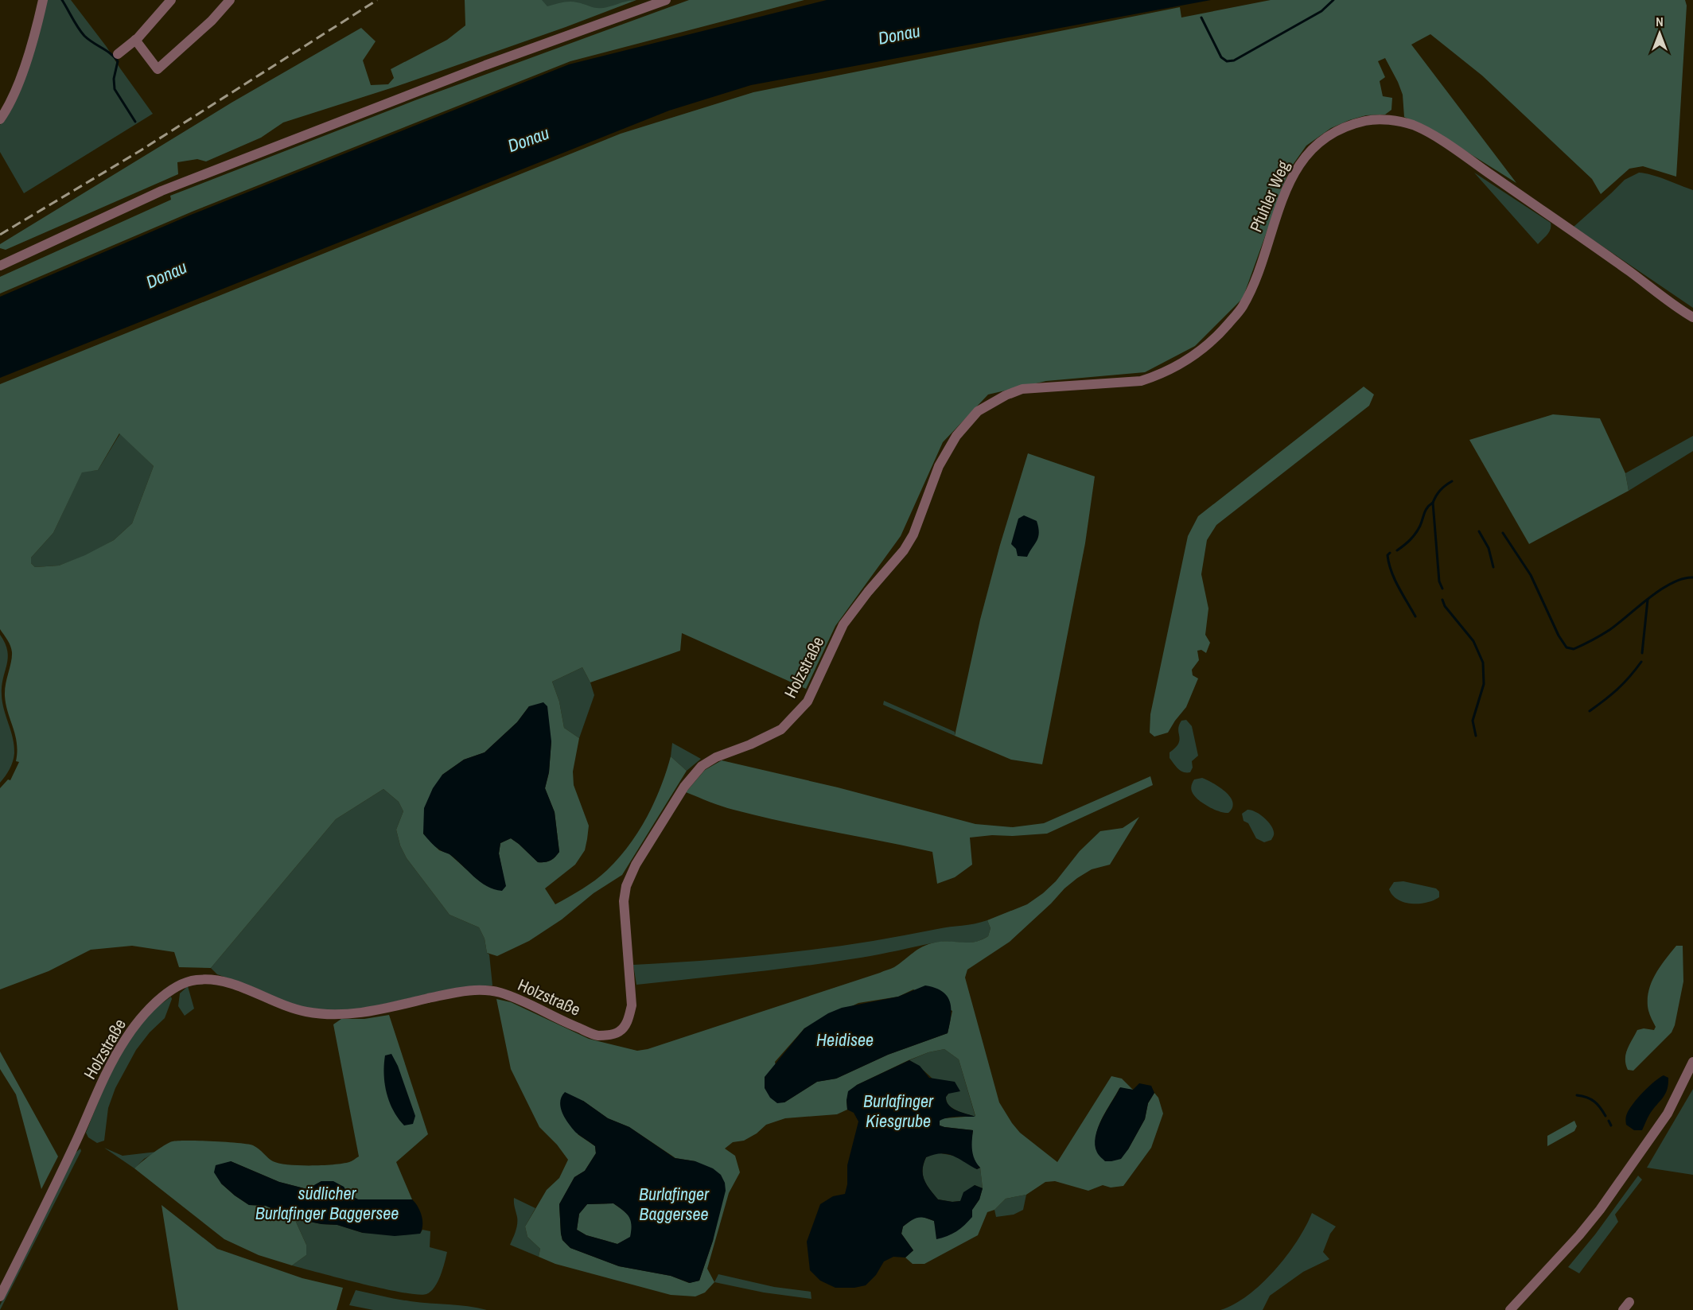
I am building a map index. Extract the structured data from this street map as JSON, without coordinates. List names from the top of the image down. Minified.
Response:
{"streets":{"street":["Pfuhler Weg","Holzstraße"]},"crossings":[["Pfuhler Weg","Holzstraße"]],"water":["Donau","Heidisee","Burlafinger Kiesgrube","südlicher Burlafinger Baggersee","Burlafinger Baggersee"],"north":"top"}
